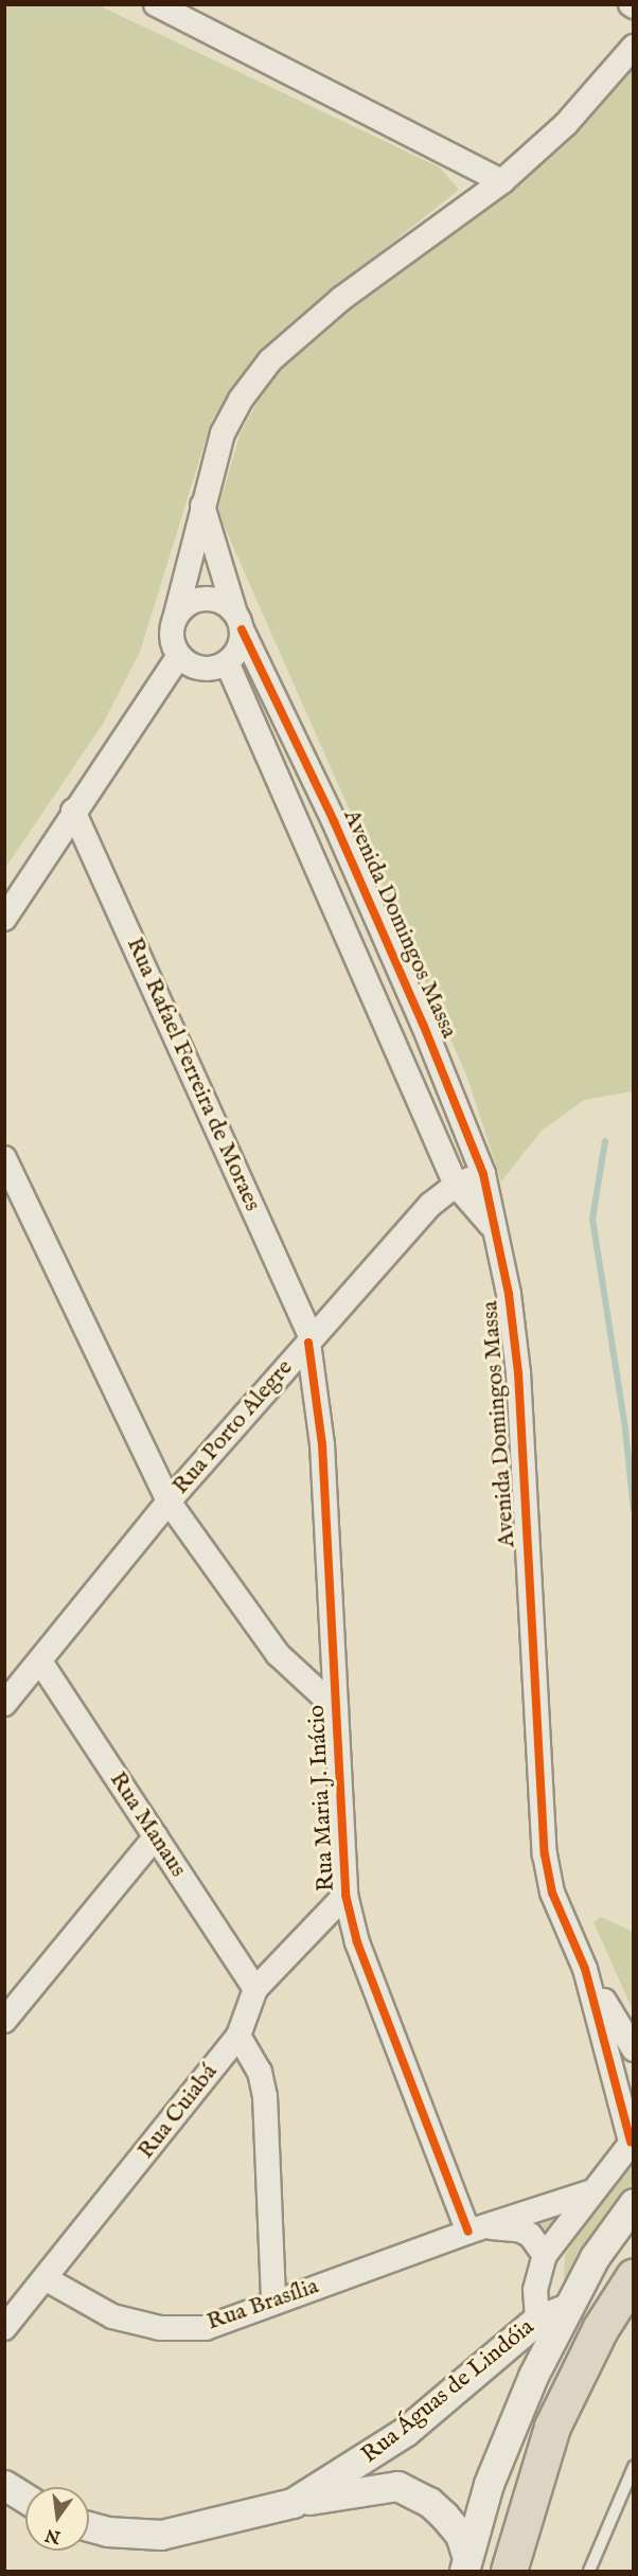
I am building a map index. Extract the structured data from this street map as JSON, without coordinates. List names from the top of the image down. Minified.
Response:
{"streets":{"street":["Avenida Domingos Massa","Rua Rafael Ferreira de Moraes","Rua Porto Alegre","Rua Maria J. Inácio","Rua Manaus","Rua Cuiabá","Rua Brasília","Rua Águas de Lindóia"]},"crossings":[["Avenida Domingos Massa","Rua Porto Alegre"],["Rua Rafael Ferreira de Moraes","Rua Porto Alegre"],["Rua Rafael Ferreira de Moraes","Rua Maria J. Inácio"],["Rua Porto Alegre","Rua Maria J. Inácio"],["Rua Porto Alegre","Rua Manaus"],["Rua Maria J. Inácio","Rua Cuiabá"],["Rua Maria J. Inácio","Rua Brasília"],["Rua Manaus","Rua Cuiabá"],["Rua Cuiabá","Rua Brasília"]],"north":"bottom"}
